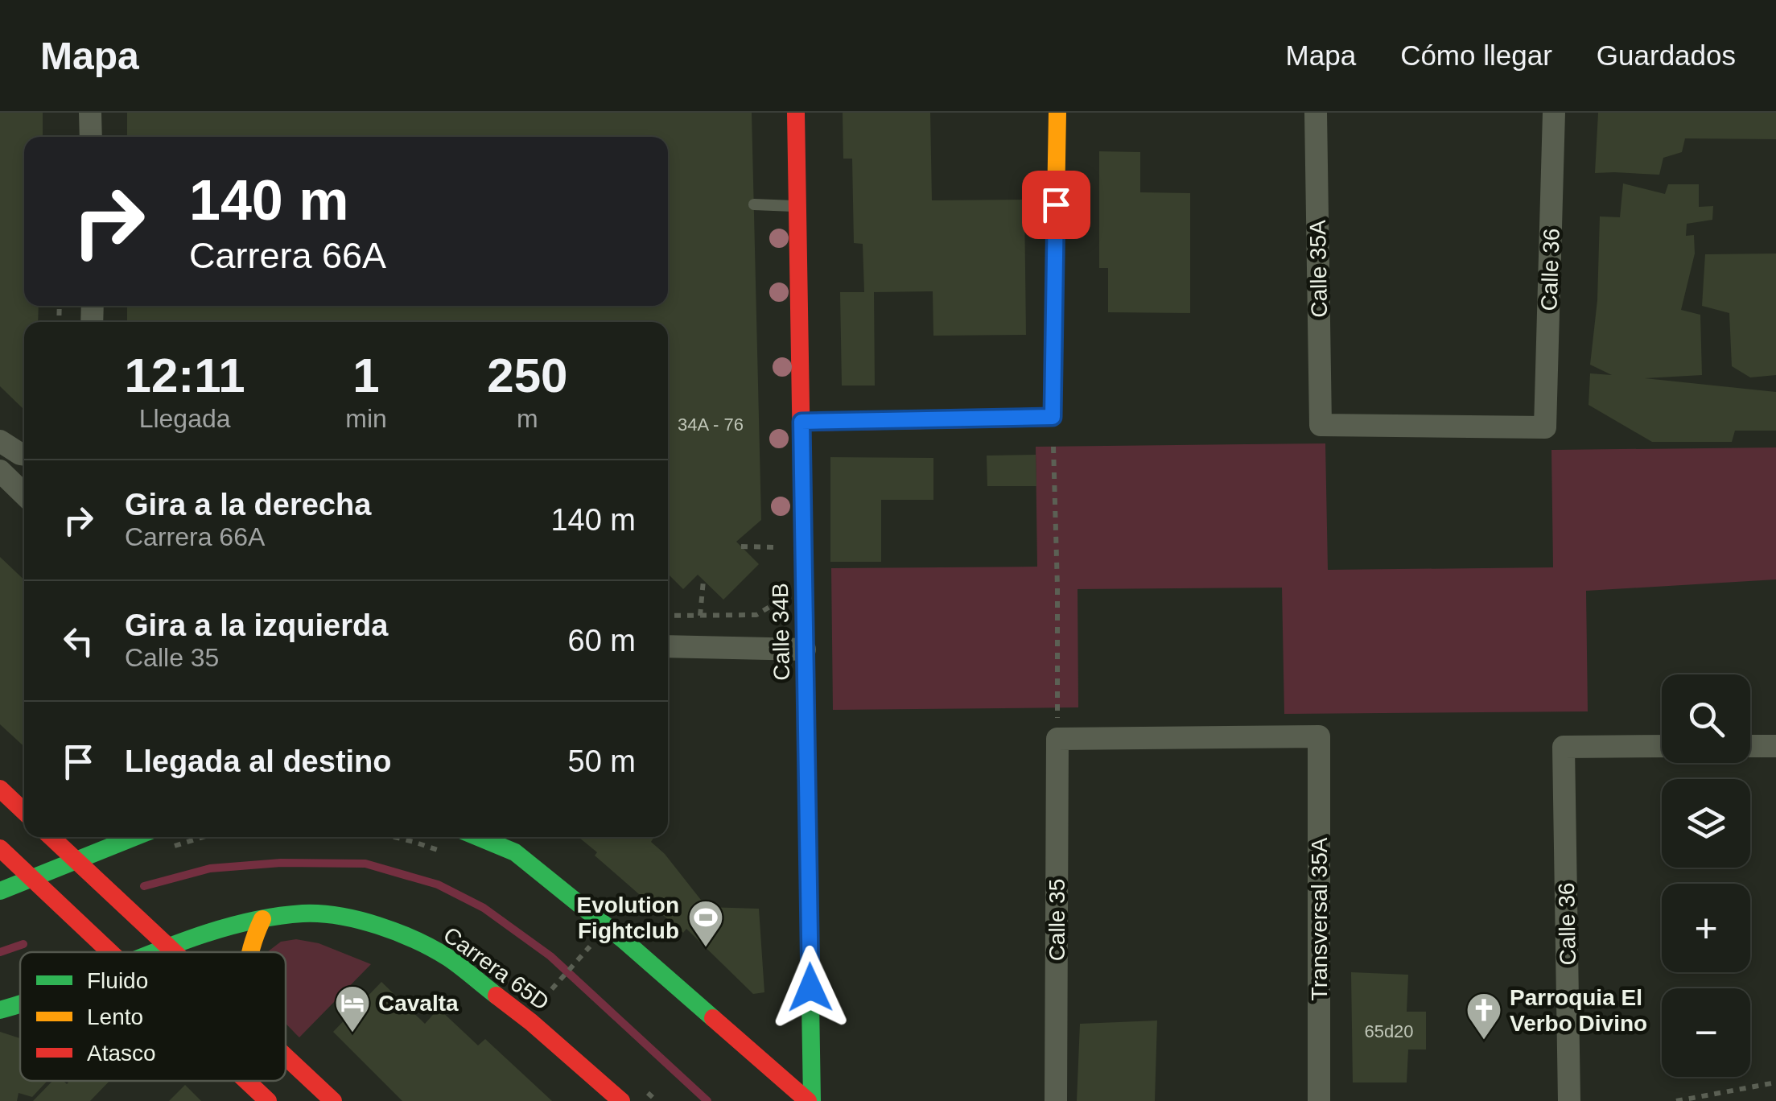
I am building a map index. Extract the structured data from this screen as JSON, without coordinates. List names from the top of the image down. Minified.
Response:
{"streets":{"street":["Calle 35A","Calle 36","Calle 34B","Transversal 35A","Calle 35","Carrera 65D"]},"crossings":[["Calle 35A","Calle 36"],["Transversal 35A","Calle 35"]],"places":{"sports":["Evolution Fightclub"],"hotel":["Cavalta"],"church":["Parroquia El Verbo Divino"]},"house_numbers":["34A - 76","65d20"],"legend":["Fluido","Lento","Atasco"],"page":{"header":"Mapa","nav":["Mapa","Cómo llegar","Guardados"],"turn":["140 m","Carrera 66A"],"eta":["12:11","Llegada","1","min","250","m"],"list":[{"name":"Gira a la derecha","note":"Carrera 66A","value":"140 m"},{"name":"Gira a la izquierda","note":"Calle 35","value":"60 m"},{"name":"Llegada al destino","value":"50 m"}],"map_buttons":["+","−"]}}
